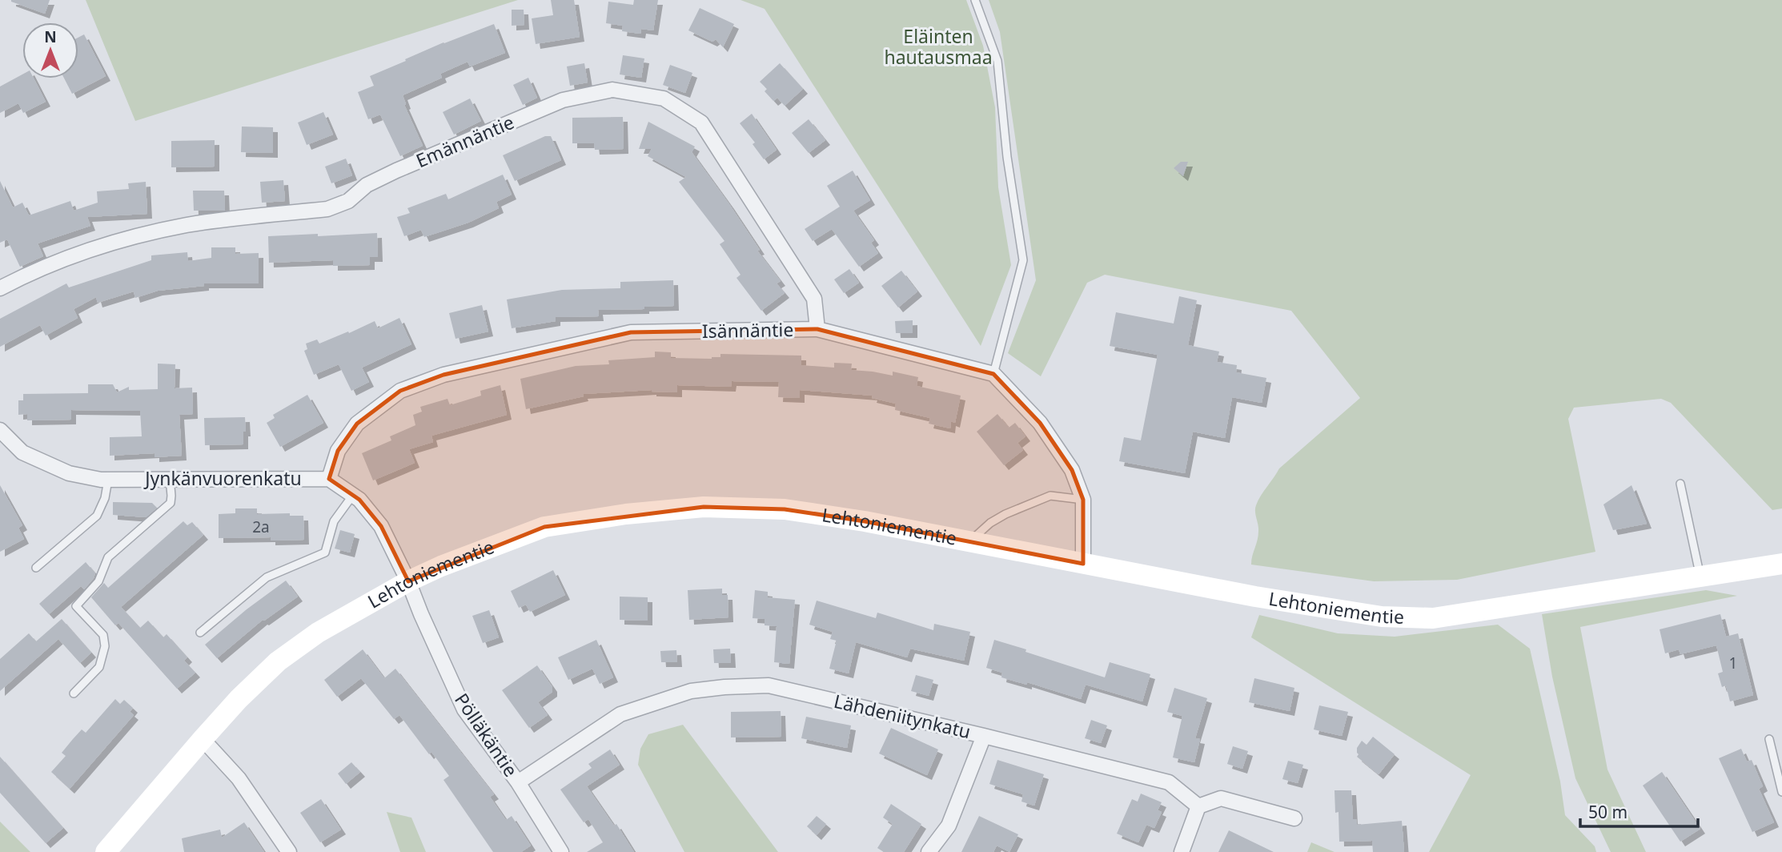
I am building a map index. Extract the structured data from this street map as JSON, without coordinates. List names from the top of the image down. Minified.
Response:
{"streets":{"main road":["Lehtoniementie"],"street":["Emännäntie","Isännäntie","Jynkänvuorenkatu","Lähdeniitynkatu","Pölläkäntie"]},"crossings":[["Emännäntie","Isännäntie"],["Isännäntie","Jynkänvuorenkatu"],["Lehtoniementie","Pölläkäntie"],["Lähdeniitynkatu","Pölläkäntie"]],"parks":["Eläinten hautausmaa"],"house_numbers":["2a","1"],"scale_bar":"50 m","north":"top"}
